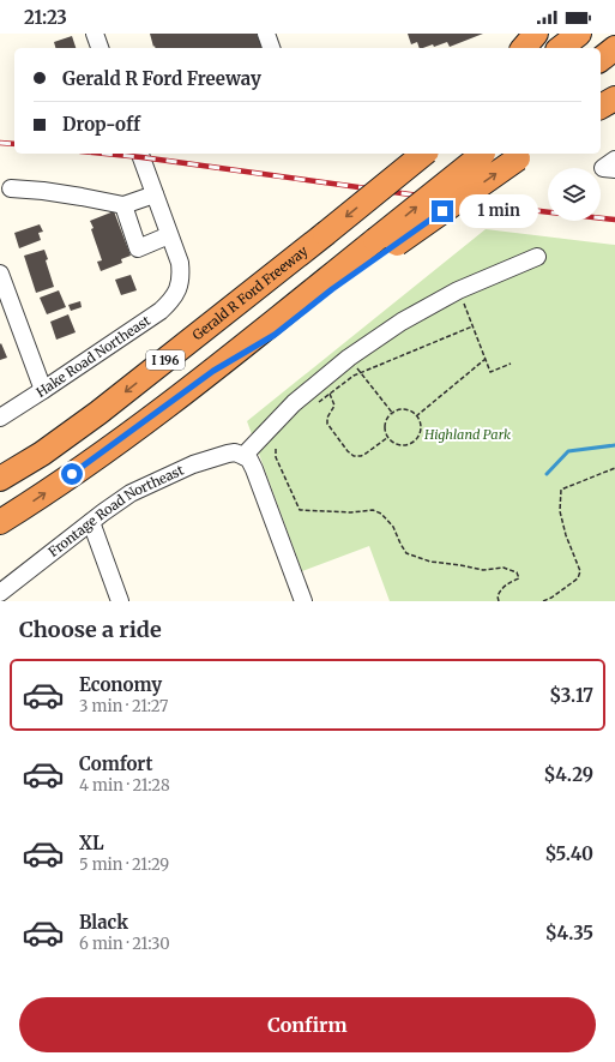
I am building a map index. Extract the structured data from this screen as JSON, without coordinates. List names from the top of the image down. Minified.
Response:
{"streets":{"highway":["Gerald R Ford Freeway","I 196"],"street":["Hake Road Northeast","Frontage Road Northeast"]},"parks":["Highland Park"],"page":{"status":"21:23","banner":["Gerald R Ford Freeway","Drop-off"],"bubble":"1 min","heading":"Choose a ride","list":[{"name":"Economy","note":"3 min · 21:27","value":"$3.17"},{"name":"Comfort","note":"4 min · 21:28","value":"$4.29"},{"name":"XL","note":"5 min · 21:29","value":"$5.40"},{"name":"Black","note":"6 min · 21:30","value":"$4.35"}],"buttons":"Confirm"}}
